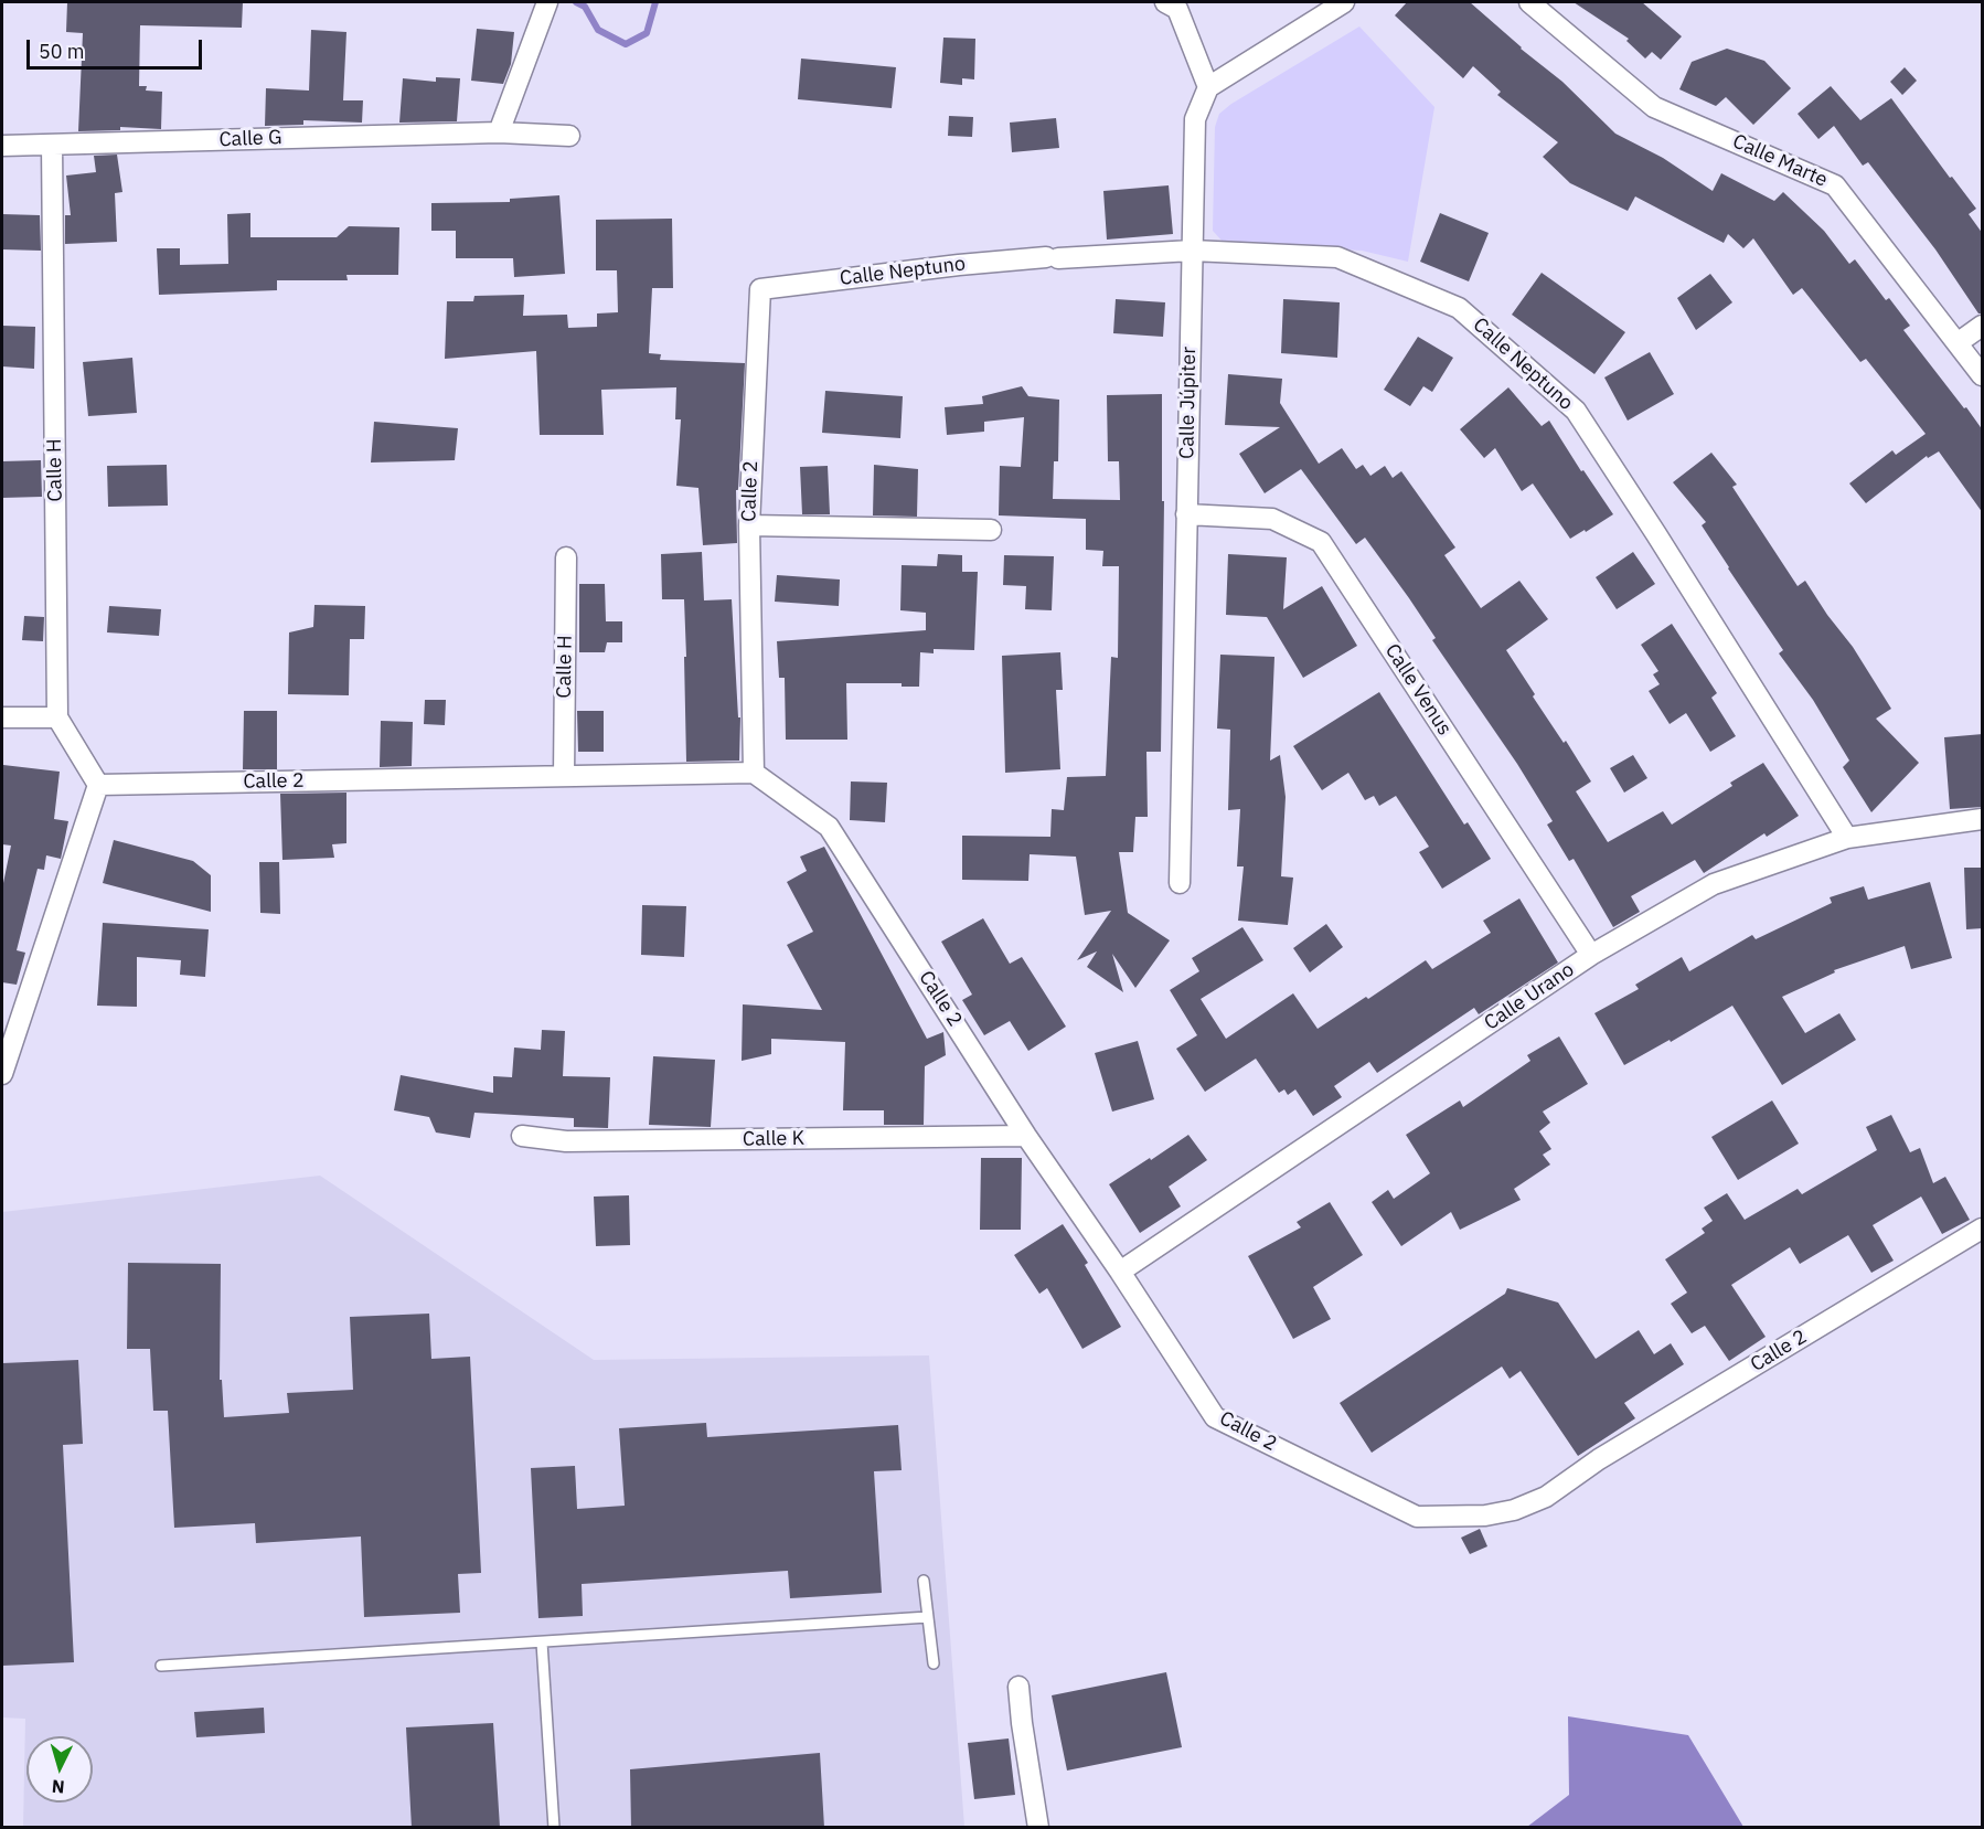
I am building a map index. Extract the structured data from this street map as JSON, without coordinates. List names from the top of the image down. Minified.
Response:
{"streets":{"street":["Calle G","Calle Marte","Calle Neptuno","Calle Júpiter","Calle H","Calle 2","Calle Venus","Calle Urano","Calle K"]},"crossings":[["Calle G","Calle H"],["Calle Neptuno","Calle Júpiter"],["Calle Neptuno","Calle 2"],["Calle Neptuno","Calle Urano"],["Calle Júpiter","Calle Venus"],["Calle H","Calle 2"],["Calle 2","Calle Urano"],["Calle 2","Calle K"],["Calle Venus","Calle Urano"]],"scale_bar":"50 m","north":"bottom"}
